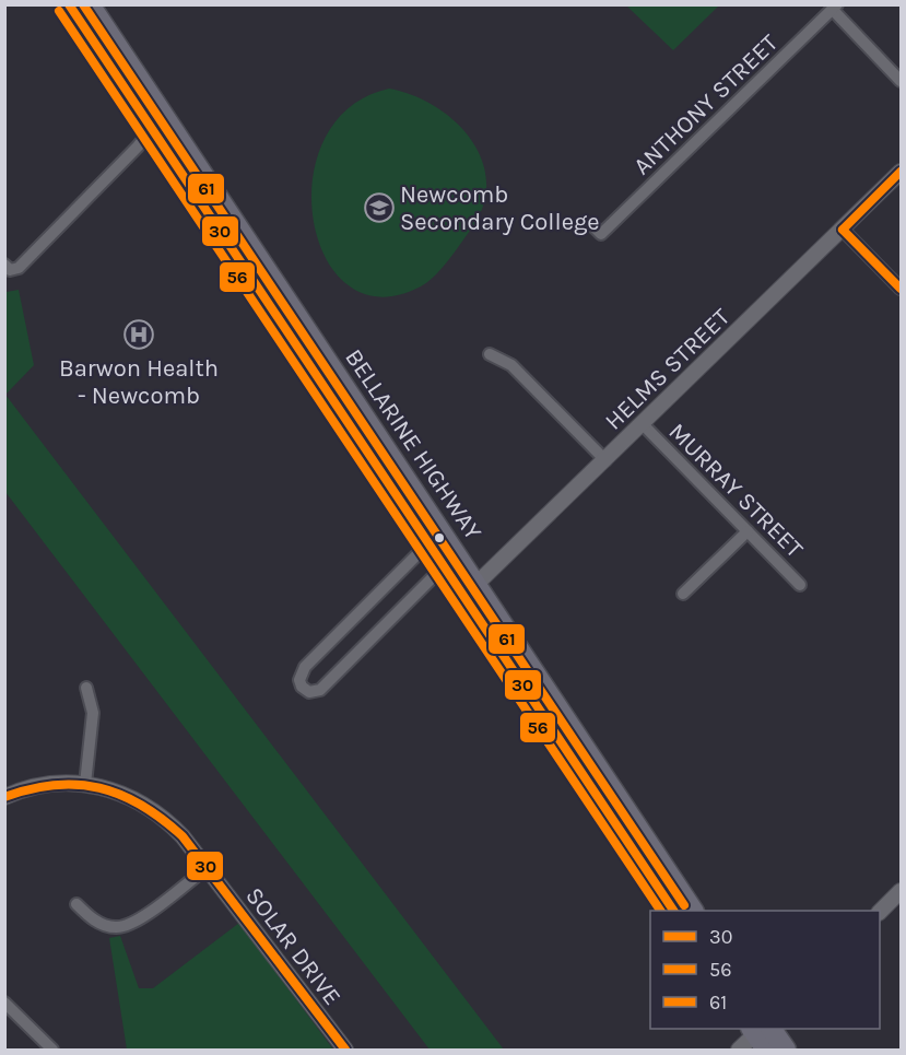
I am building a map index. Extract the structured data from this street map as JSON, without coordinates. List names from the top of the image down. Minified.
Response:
{"streets":{"highway":["BELLARINE HIGHWAY"],"street":["ANTHONY STREET","HELMS STREET","MURRAY STREET","SOLAR DRIVE"]},"crossings":[["HELMS STREET","BELLARINE HIGHWAY"],["HELMS STREET","MURRAY STREET"]],"places":{"school or university":["Newcomb Secondary College"],"hospital":["Barwon Health - Newcomb"]},"lines":["transit line 30","transit line 61","transit line 56"],"legend":["30","56","61"]}
